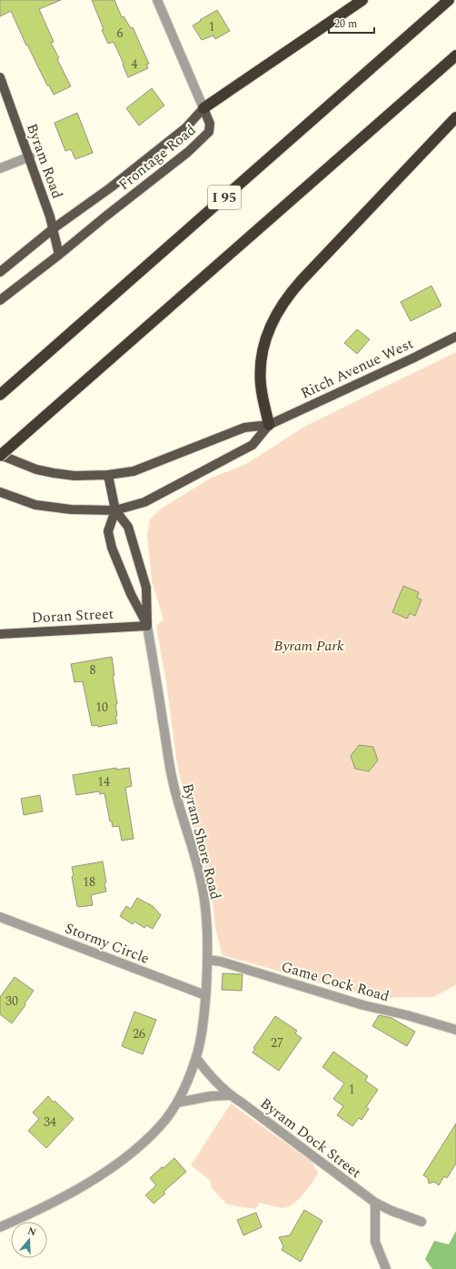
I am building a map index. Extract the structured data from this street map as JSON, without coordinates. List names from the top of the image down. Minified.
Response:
{"streets":{"highway":["I 95"],"main road":["Frontage Road","Byram Road","Ritch Avenue West","Doran Street","Byram Shore Road"],"street":["Stormy Circle","Game Cock Road","Byram Dock Street"]},"crossings":[["Frontage Road","Byram Road"],["Ritch Avenue West","Byram Shore Road"],["Doran Street","Byram Shore Road"],["Byram Shore Road","Stormy Circle"],["Byram Shore Road","Game Cock Road"],["Byram Shore Road","Byram Dock Street"]],"parks":["Byram Park"],"house_numbers":["1","6","4","8","10","14","18","30","26","27","1","34"],"scale_bar":"20 m","north":"top"}
